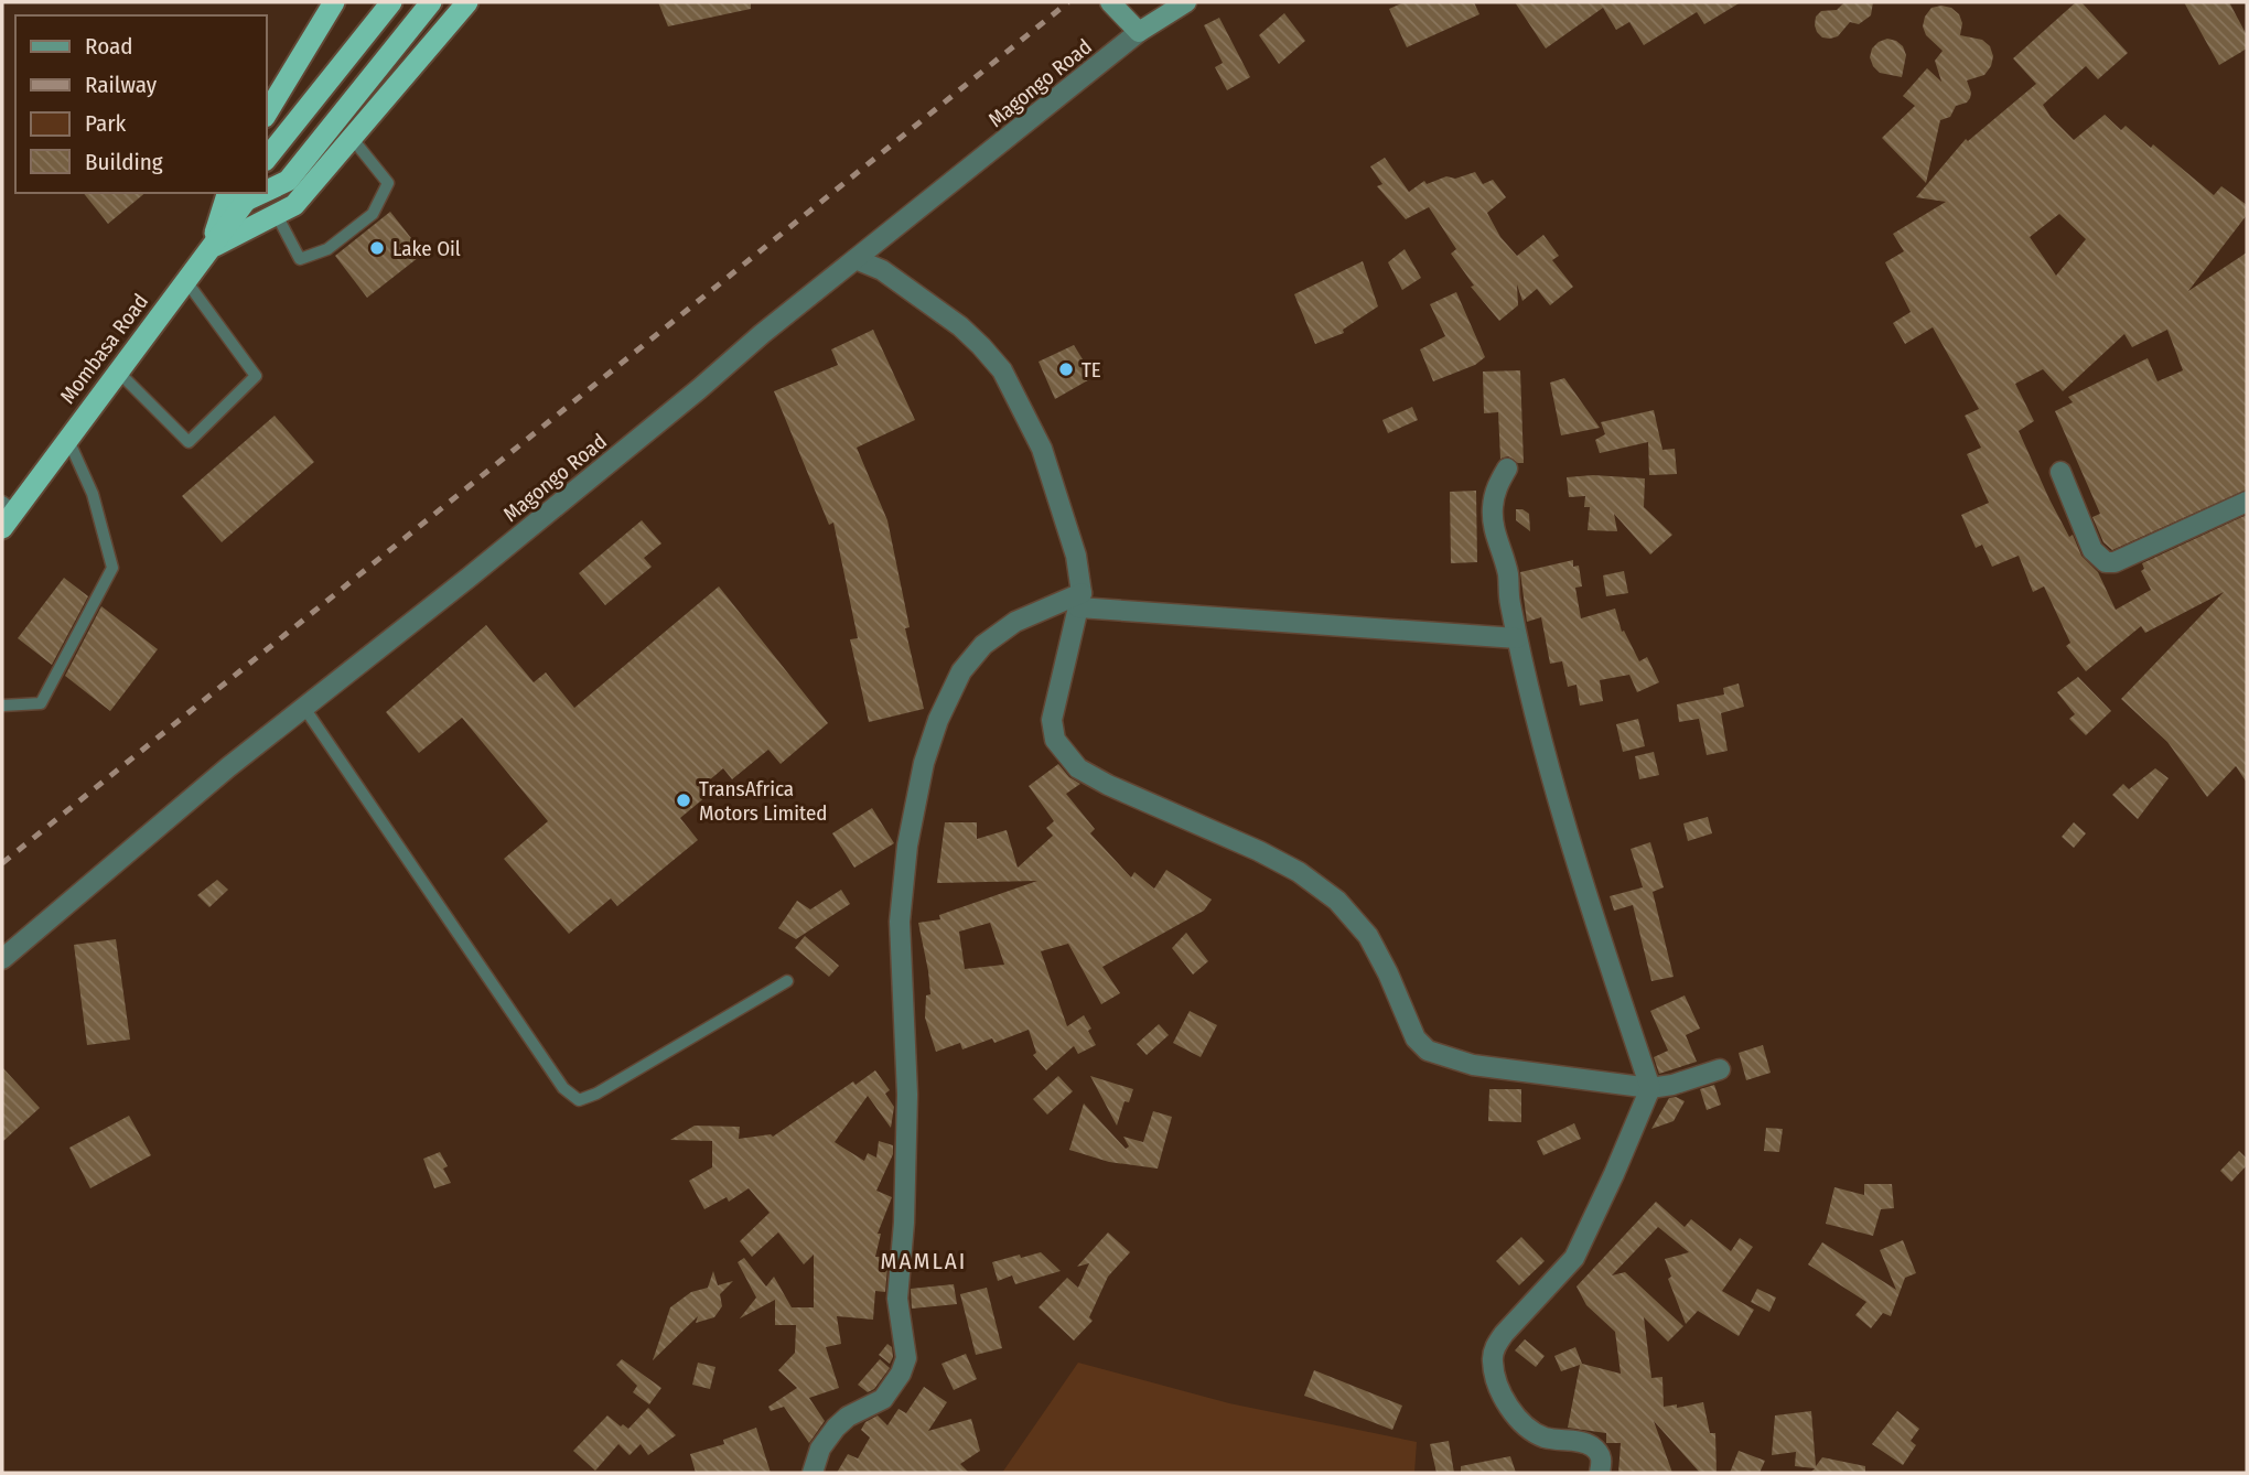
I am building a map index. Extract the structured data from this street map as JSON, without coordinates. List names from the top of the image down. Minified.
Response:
{"streets":{"highway":["Mombasa Road"],"main road":["Magongo Road"]},"districts":["MAMLAI"],"places":["Lake Oil","TE","TransAfrica Motors Limited"],"legend":["Road","Railway","Park","Building"]}
